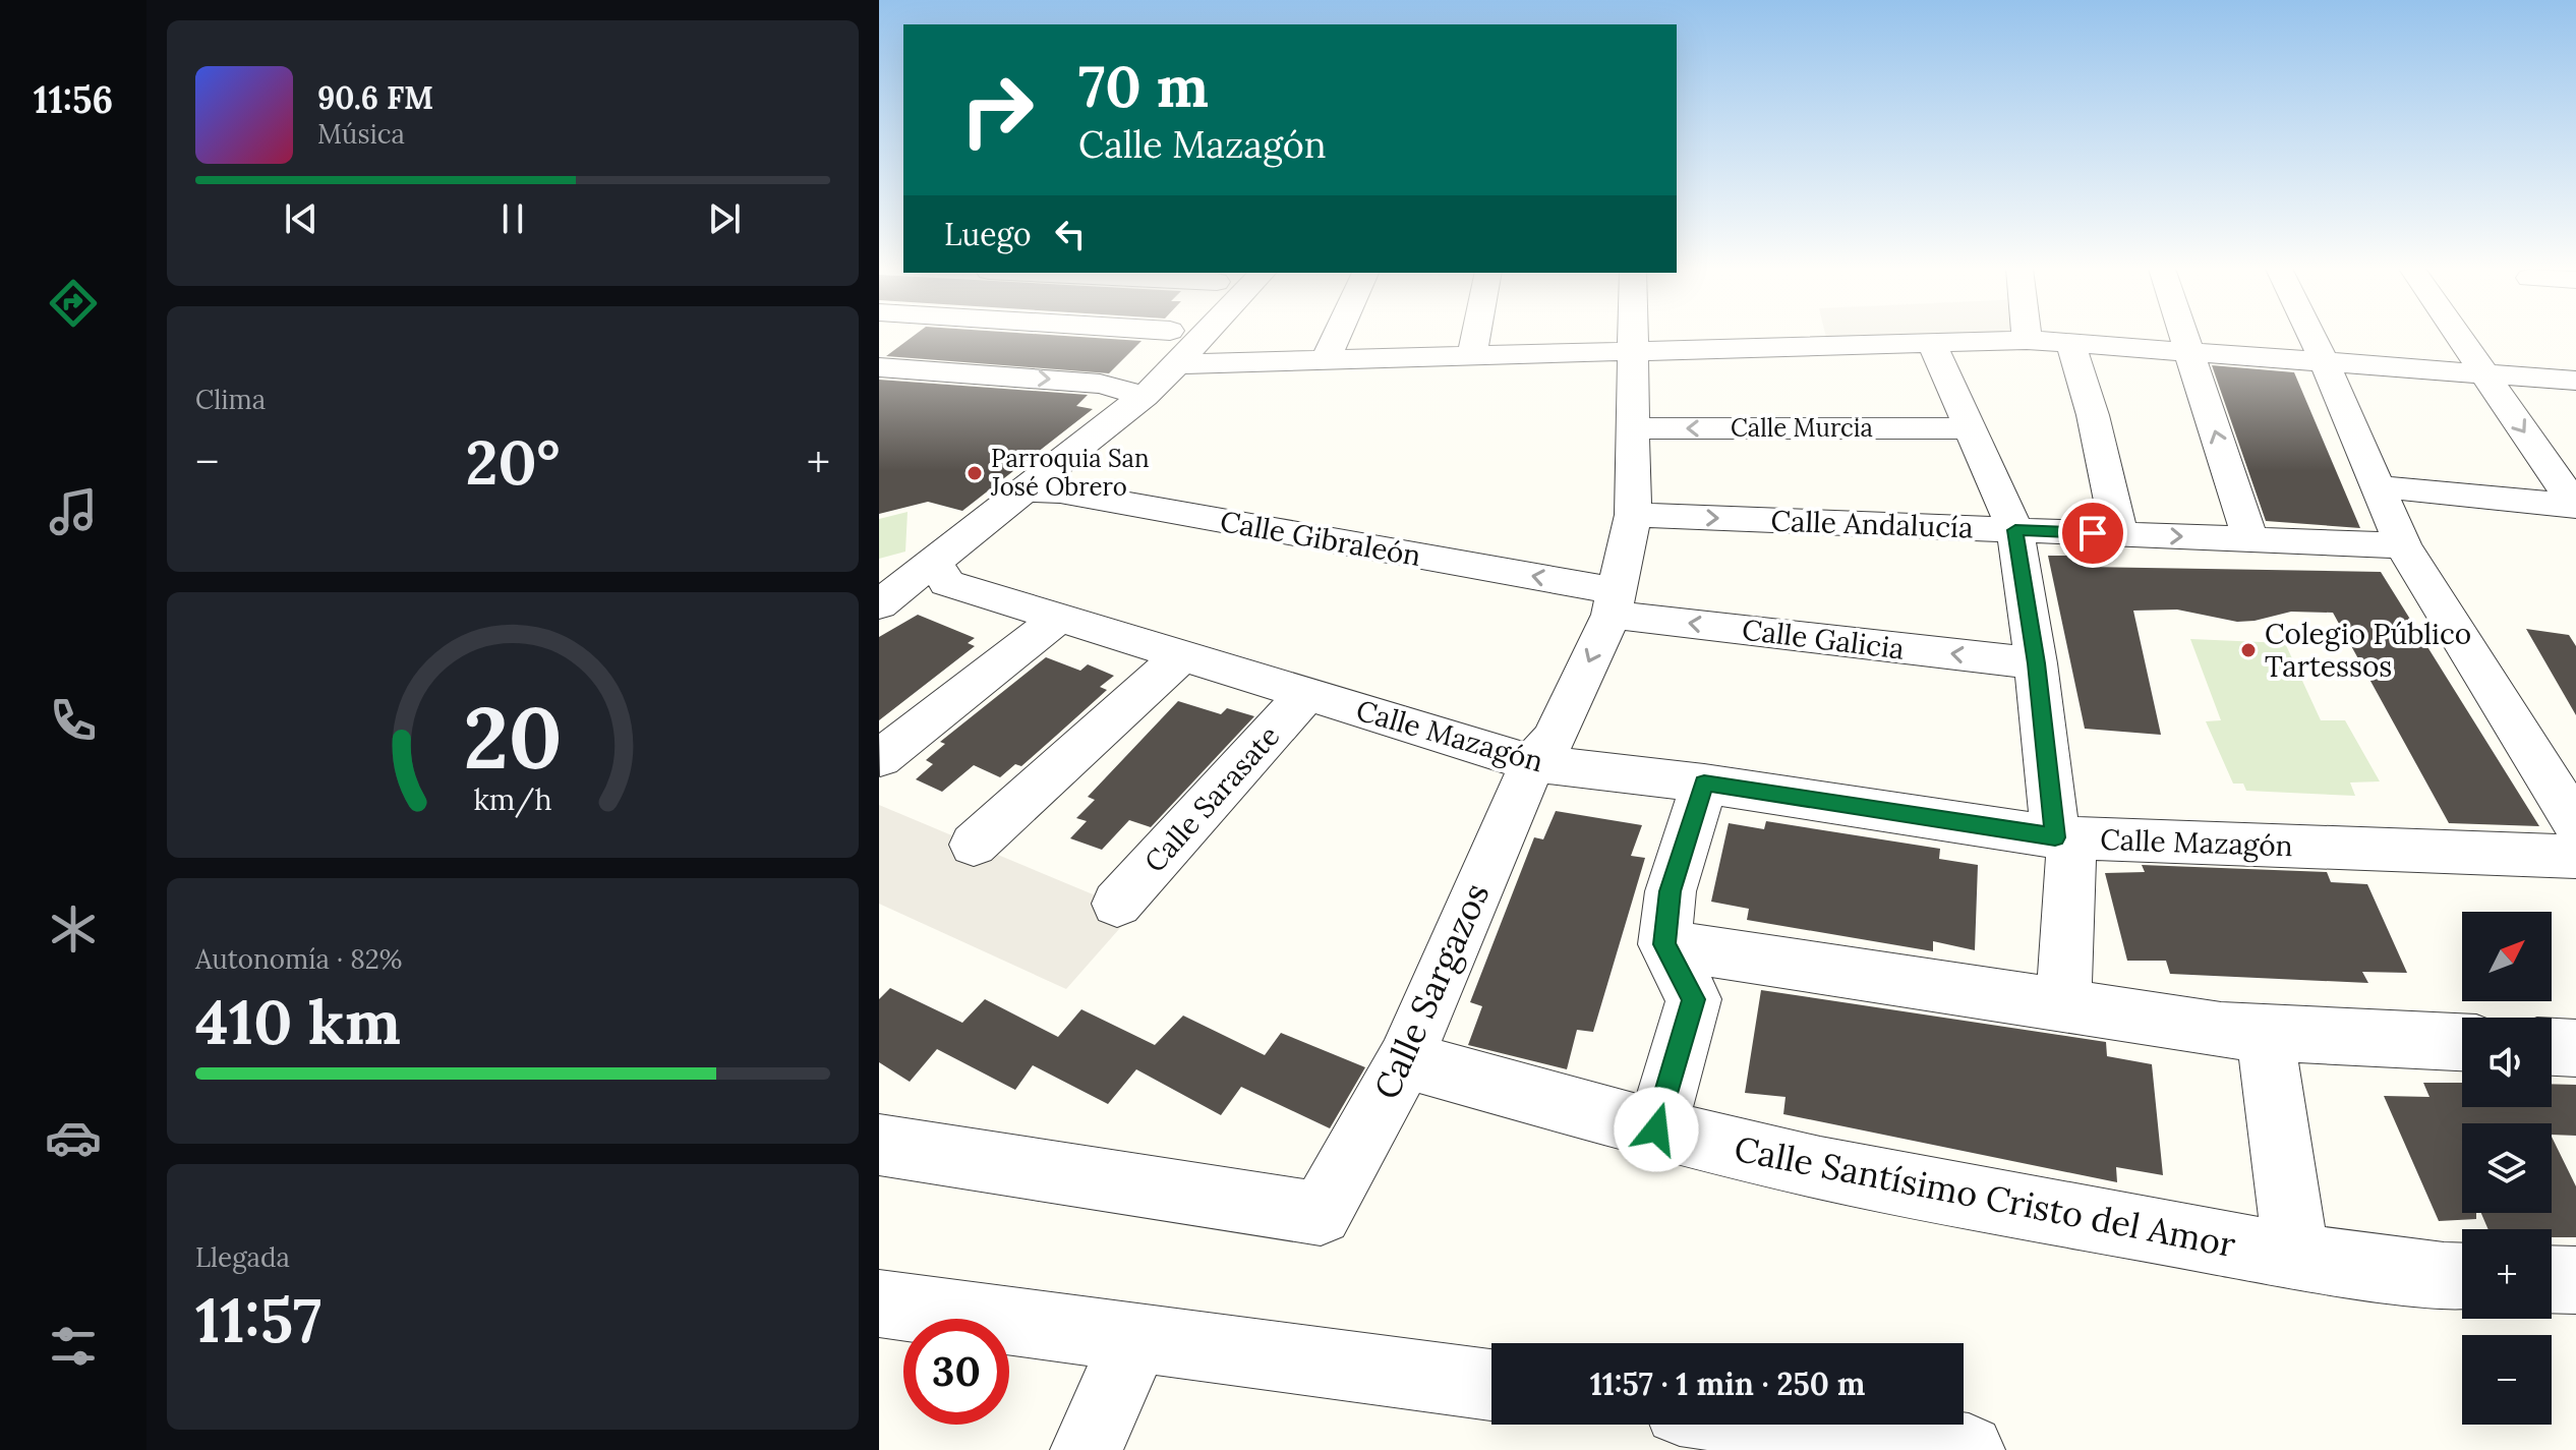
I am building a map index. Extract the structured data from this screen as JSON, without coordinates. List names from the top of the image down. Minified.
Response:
{"streets":{"street":["Calle Murcia","Calle Andalucía","Calle Gibraleón","Calle Galicia","Calle Mazagón","Calle Sarasate","Calle Sargazos","Calle Santísimo Cristo del Amor"]},"crossings":[["Calle Murcia","Calle Sargazos"],["Calle Andalucía","Calle Sargazos"],["Calle Gibraleón","Calle Galicia"],["Calle Gibraleón","Calle Sargazos"],["Calle Galicia","Calle Sargazos"],["Calle Mazagón","Calle Sarasate"],["Calle Mazagón","Calle Sargazos"],["Calle Sargazos","Calle Santísimo Cristo del Amor"]],"places":["Parroquia San José Obrero","Colegio Público Tartessos"],"north":"top right","page":{"tabs":"11:56","turn":["70 m","Calle Mazagón"],"song":["90.6 FM","Música"],"then":"Luego","tile":["Clima",["Autonomía · 82%","410 km"],["Llegada","11:57"]],"heat":["−","20°","+"],"map_buttons":["+","−"],"limit":"30","trip":"11:57 · 1 min · 250 m","gauge":["20","km/h"]}}
